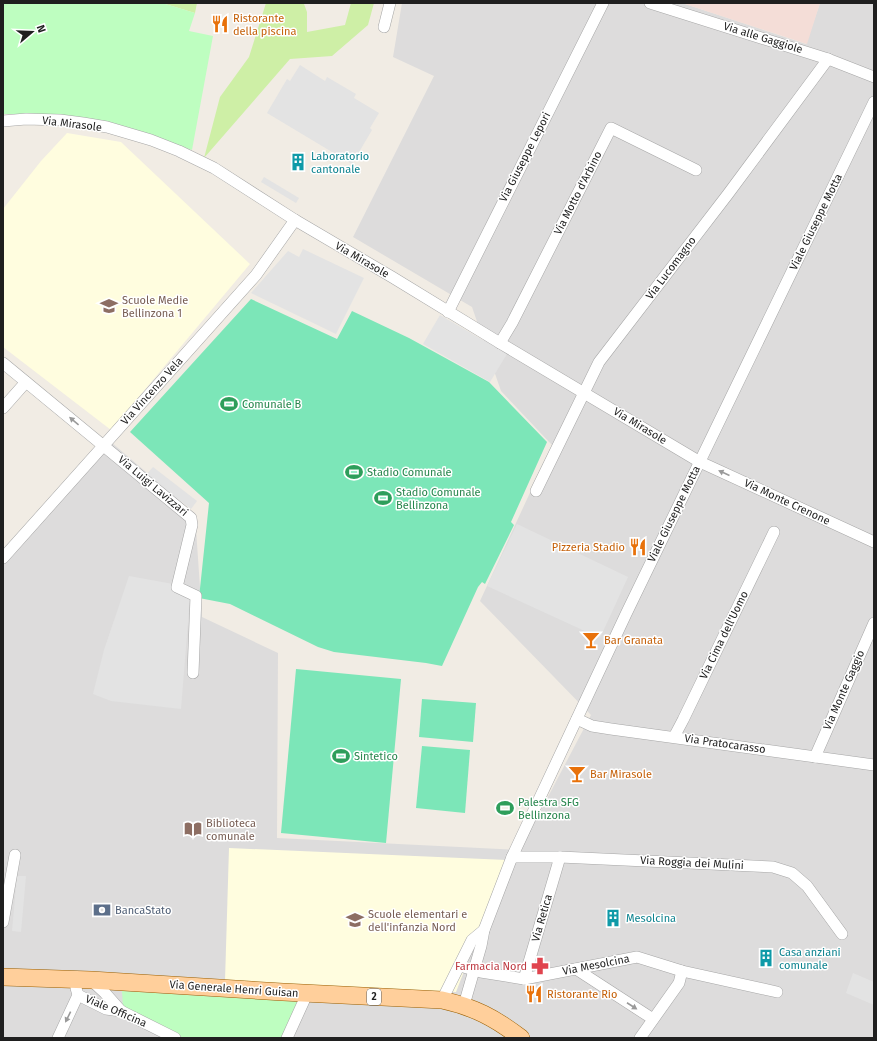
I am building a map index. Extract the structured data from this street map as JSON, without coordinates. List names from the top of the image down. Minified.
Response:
{"streets":{"main road":["Via Generale Henri Guisan","2"],"street":["Via alle Gaggiole","Via Mirasole","Via Giuseppe Lepori","Via Motto d'Arbino","Viale Giuseppe Motta","Via Lucomagno","Via Vincenzo Vela","Via Luigi Lavizzari","Via Monte Crenone","Via Cima dell'Uomo","Via Monte Gaggio","Via Pratocarasso","Via Roggia dei Mulini","Via Retica","Via Mesolcina","Viale Officina"]},"crossings":[["Via alle Gaggiole","Via Lucomagno"],["Via Mirasole","Via Giuseppe Lepori"],["Via Mirasole","Via Motto d'Arbino"],["Via Mirasole","Viale Giuseppe Motta"],["Via Mirasole","Via Lucomagno"],["Via Mirasole","Via Vincenzo Vela"],["Via Mirasole","Via Monte Crenone"],["Viale Giuseppe Motta","Via Monte Crenone"],["Viale Giuseppe Motta","Via Pratocarasso"],["Viale Giuseppe Motta","Via Roggia dei Mulini"],["Viale Giuseppe Motta","Via Mesolcina"],["Viale Giuseppe Motta","Via Generale Henri Guisan"],["Viale Giuseppe Motta","2"],["Via Vincenzo Vela","Via Luigi Lavizzari"],["Via Cima dell'Uomo","Via Pratocarasso"],["Via Monte Gaggio","Via Pratocarasso"],["Via Roggia dei Mulini","Via Retica"],["Via Retica","Via Mesolcina"],["Via Generale Henri Guisan","2"],["Via Generale Henri Guisan","Viale Officina"]],"one_way":["Via Monte Crenone"],"places":{"restaurant":["Ristorante della piscina","Pizzeria Stadio","Ristorante Rio"],"building":["Laboratorio cantonale","Mesolcina","Casa anziani comunale"],"school or university":["Scuole Medie Bellinzona 1","Scuole elementari e dell'infanzia Nord"],"sports":["Comunale B","Stadio Comunale","Stadio Comunale Bellinzona","Sintetico","Palestra SFG Bellinzona"],"bar":["Bar Granata","Bar Mirasole"],"library":["Biblioteca comunale"],"bank":["BancaStato"],"pharmacy":["Farmacia Nord"]},"north":"right"}
